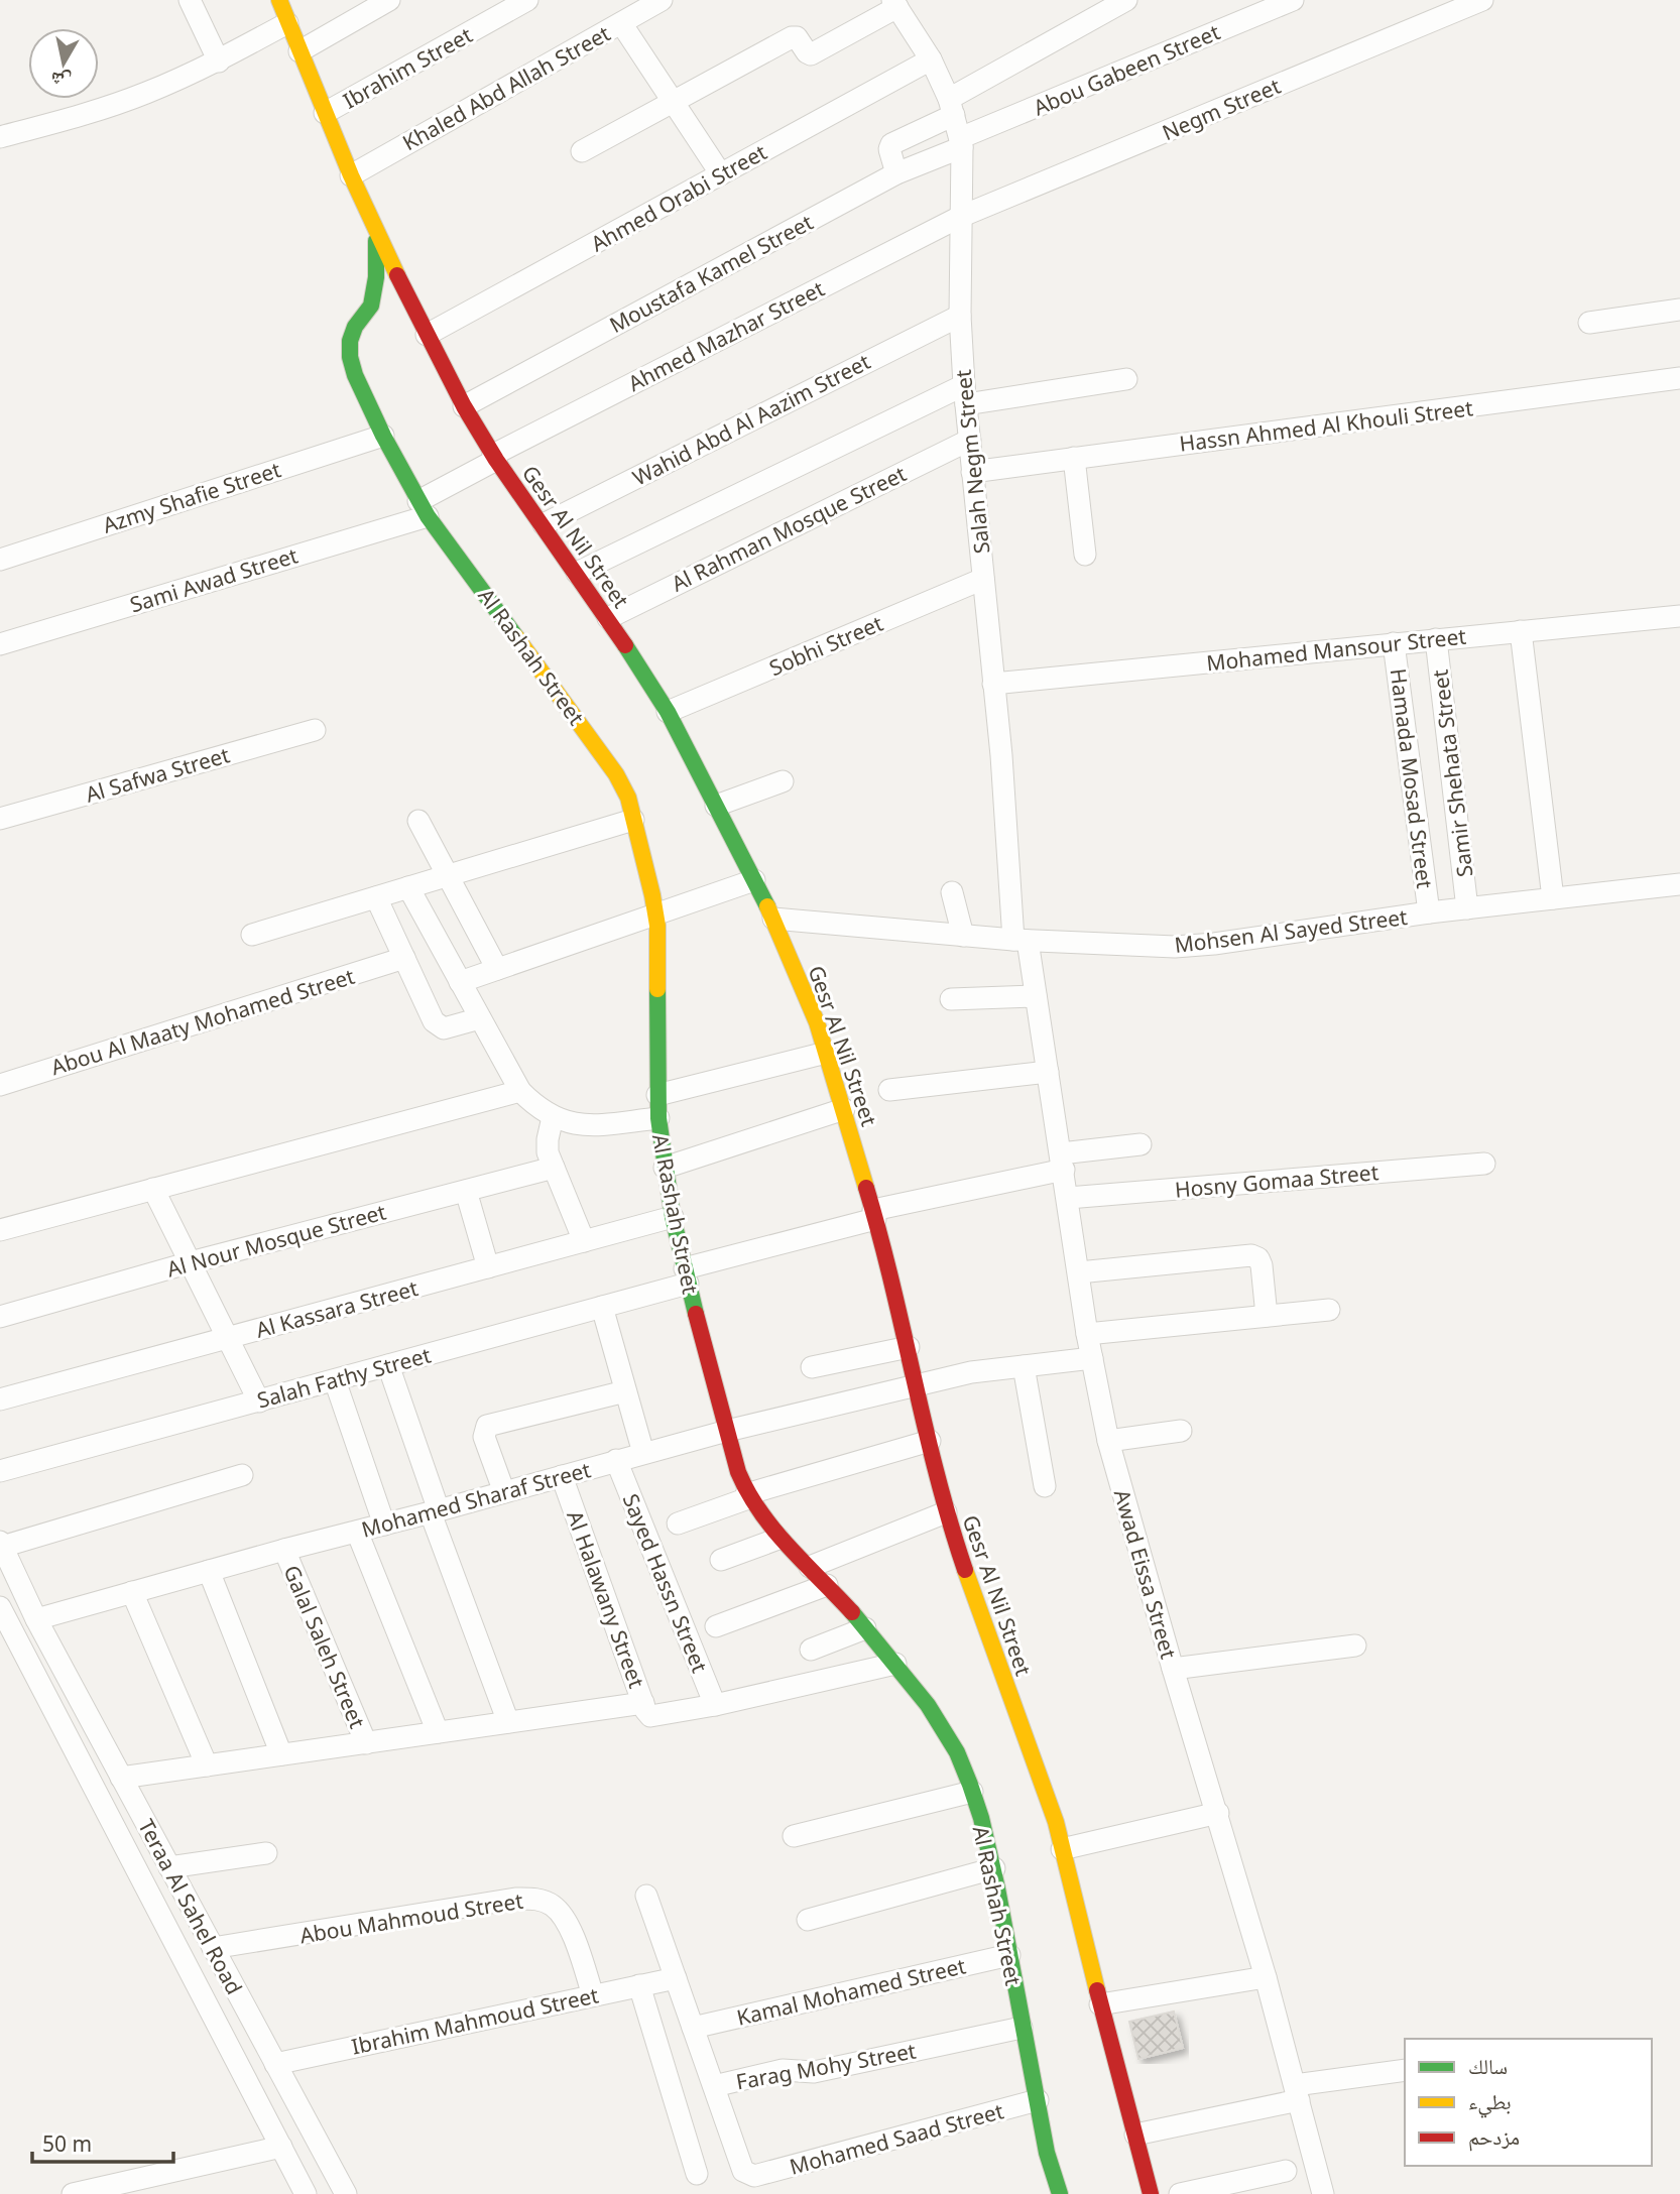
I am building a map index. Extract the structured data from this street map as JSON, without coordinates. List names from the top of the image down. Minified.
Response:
{"streets":{"street":["Ibrahim Street","Abou Gabeen Street","Khaled Abd Allah Street","Negm Street","Ahmed Orabi Street","Moustafa Kamel Street","Ahmed Mazhar Street","Wahid Abd Al Aazim Street","Hassn Ahmed Al Khouli Street","Salah Negm Street","Azmy Shafie Street","Al Rahman Mosque Street","Gesr Al Nil Street","Sami Awad Street","Sobhi Street","Mohamed Mansour Street","Al Rashah Street","Samir Shehata Street","Al Safwa Street","Hamada Mosad Street","Mohsen Al Sayed Street","Abou Al Maaty Mohamed Street","Hosny Gomaa Street","Al Nour Mosque Street","Al Kassara Street","Salah Fathy Street","Mohamed Sharaf Street","Awad Eissa Street","Sayed Hassn Street","Al Halawany Street","Galal Saleh Street","Teraa Al Sahel Road","Abou Mahmoud Street","Kamal Mohamed Street","Ibrahim Mahmoud Street","Farag Mohy Street","Mohamed Saad Street"]},"crossings":[["Ibrahim Street","Gesr Al Nil Street"],["Abou Gabeen Street","Moustafa Kamel Street"],["Abou Gabeen Street","Salah Negm Street"],["Khaled Abd Allah Street","Gesr Al Nil Street"],["Negm Street","Ahmed Mazhar Street"],["Negm Street","Salah Negm Street"],["Ahmed Orabi Street","Salah Negm Street"],["Ahmed Orabi Street","Gesr Al Nil Street"],["Moustafa Kamel Street","Salah Negm Street"],["Moustafa Kamel Street","Gesr Al Nil Street"],["Ahmed Mazhar Street","Salah Negm Street"],["Ahmed Mazhar Street","Gesr Al Nil Street"],["Ahmed Mazhar Street","Sami Awad Street"],["Ahmed Mazhar Street","Al Rashah Street"],["Wahid Abd Al Aazim Street","Salah Negm Street"],["Wahid Abd Al Aazim Street","Gesr Al Nil Street"],["Hassn Ahmed Al Khouli Street","Salah Negm Street"],["Salah Negm Street","Al Rahman Mosque Street"],["Salah Negm Street","Sobhi Street"],["Salah Negm Street","Mohamed Mansour Street"],["Salah Negm Street","Mohsen Al Sayed Street"],["Salah Negm Street","Awad Eissa Street"],["Azmy Shafie Street","Al Rashah Street"],["Al Rahman Mosque Street","Gesr Al Nil Street"],["Gesr Al Nil Street","Sobhi Street"],["Gesr Al Nil Street","Al Rashah Street"],["Gesr Al Nil Street","Mohsen Al Sayed Street"],["Gesr Al Nil Street","Salah Fathy Street"],["Gesr Al Nil Street","Mohamed Sharaf Street"],["Sami Awad Street","Al Rashah Street"],["Mohamed Mansour Street","Samir Shehata Street"],["Mohamed Mansour Street","Hamada Mosad Street"],["Al Rashah Street","Al Kassara Street"],["Al Rashah Street","Salah Fathy Street"],["Al Rashah Street","Mohamed Sharaf Street"],["Al Rashah Street","Kamal Mohamed Street"],["Al Rashah Street","Farag Mohy Street"],["Al Rashah Street","Mohamed Saad Street"],["Samir Shehata Street","Mohsen Al Sayed Street"],["Hamada Mosad Street","Mohsen Al Sayed Street"],["Mohsen Al Sayed Street","Awad Eissa Street"],["Hosny Gomaa Street","Awad Eissa Street"],["Salah Fathy Street","Awad Eissa Street"],["Mohamed Sharaf Street","Awad Eissa Street"],["Mohamed Sharaf Street","Sayed Hassn Street"],["Mohamed Sharaf Street","Al Halawany Street"],["Mohamed Sharaf Street","Galal Saleh Street"],["Mohamed Sharaf Street","Teraa Al Sahel Road"],["Teraa Al Sahel Road","Abou Mahmoud Street"],["Teraa Al Sahel Road","Ibrahim Mahmoud Street"],["Abou Mahmoud Street","Ibrahim Mahmoud Street"],["Farag Mohy Street","Mohamed Saad Street"]],"legend":["سالك","بطيء","مزدحم"],"scale_bar":"50 m","north":"bottom"}
